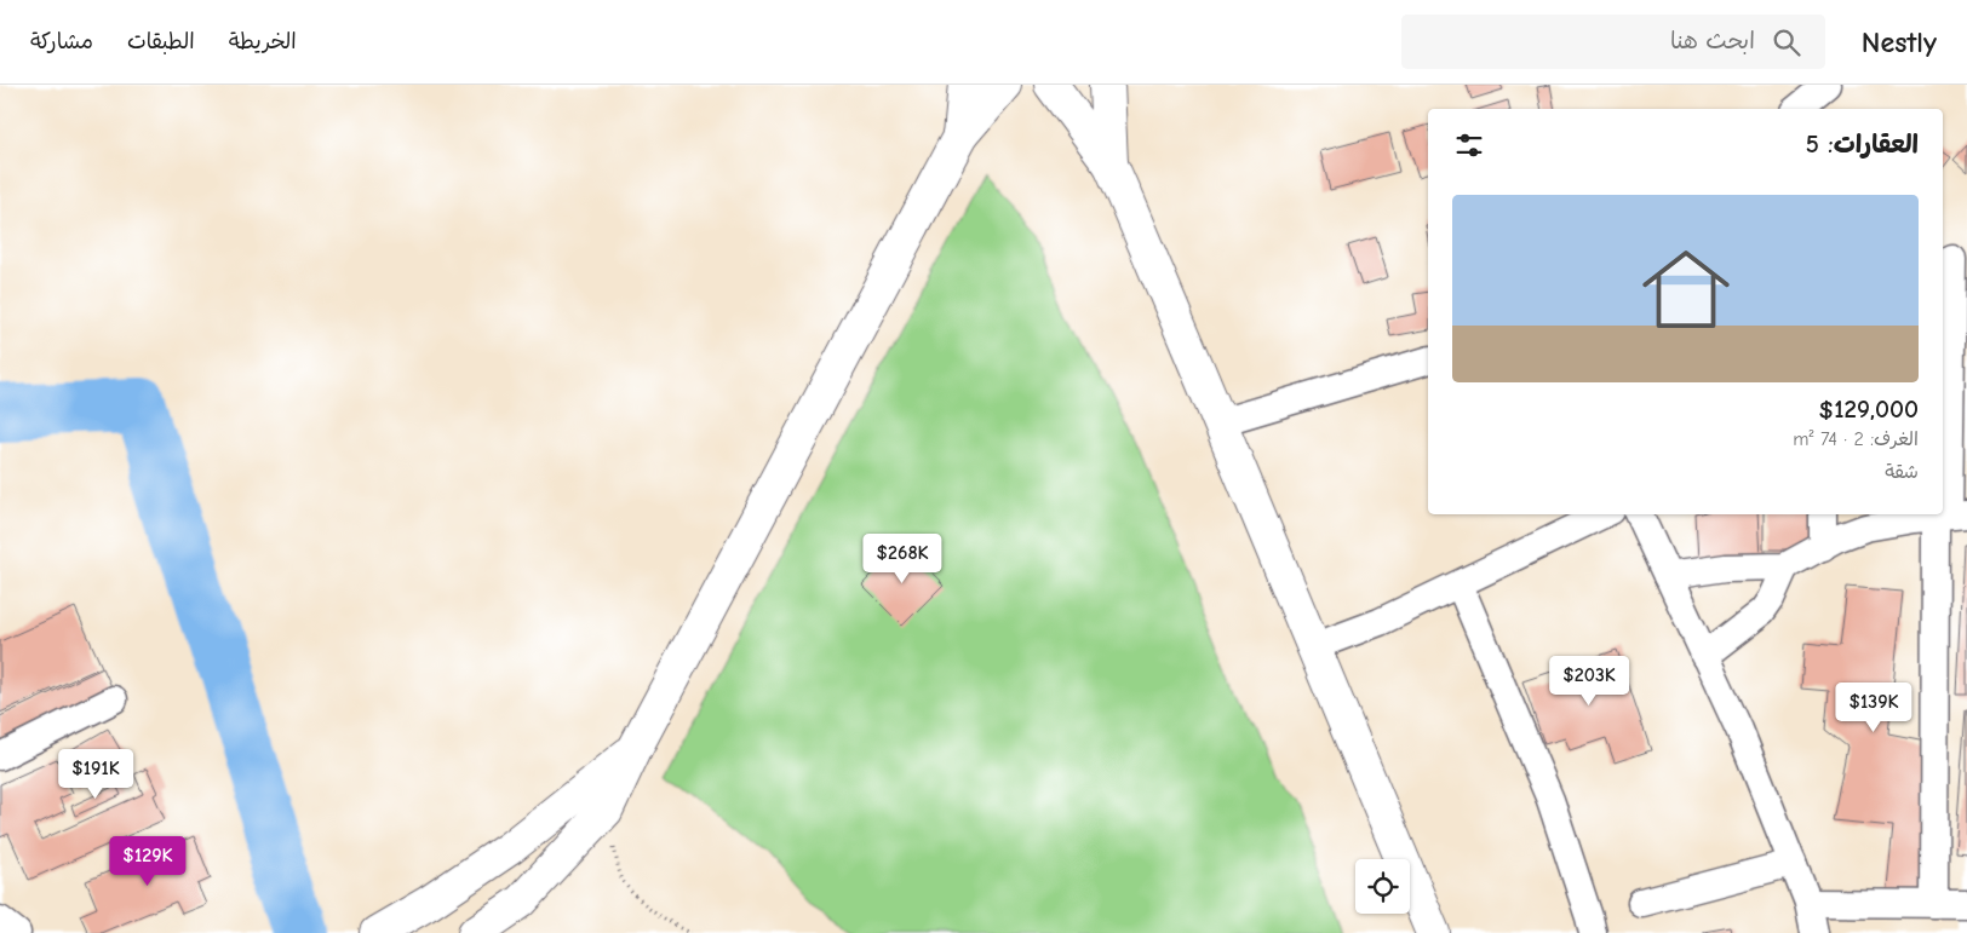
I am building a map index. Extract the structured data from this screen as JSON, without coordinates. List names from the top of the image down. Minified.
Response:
{"page":{"header":"Nestly","search":"ابحث هنا","nav":["الخريطة","الطبقات","مشاركة"],"heading":"العقارات: 5","list":[{"name":"$129,000","note":"الغرف: 2 · 74 m² · شقة"}],"price":["$268K","$203K","$139K","$191K","$129K"]}}
